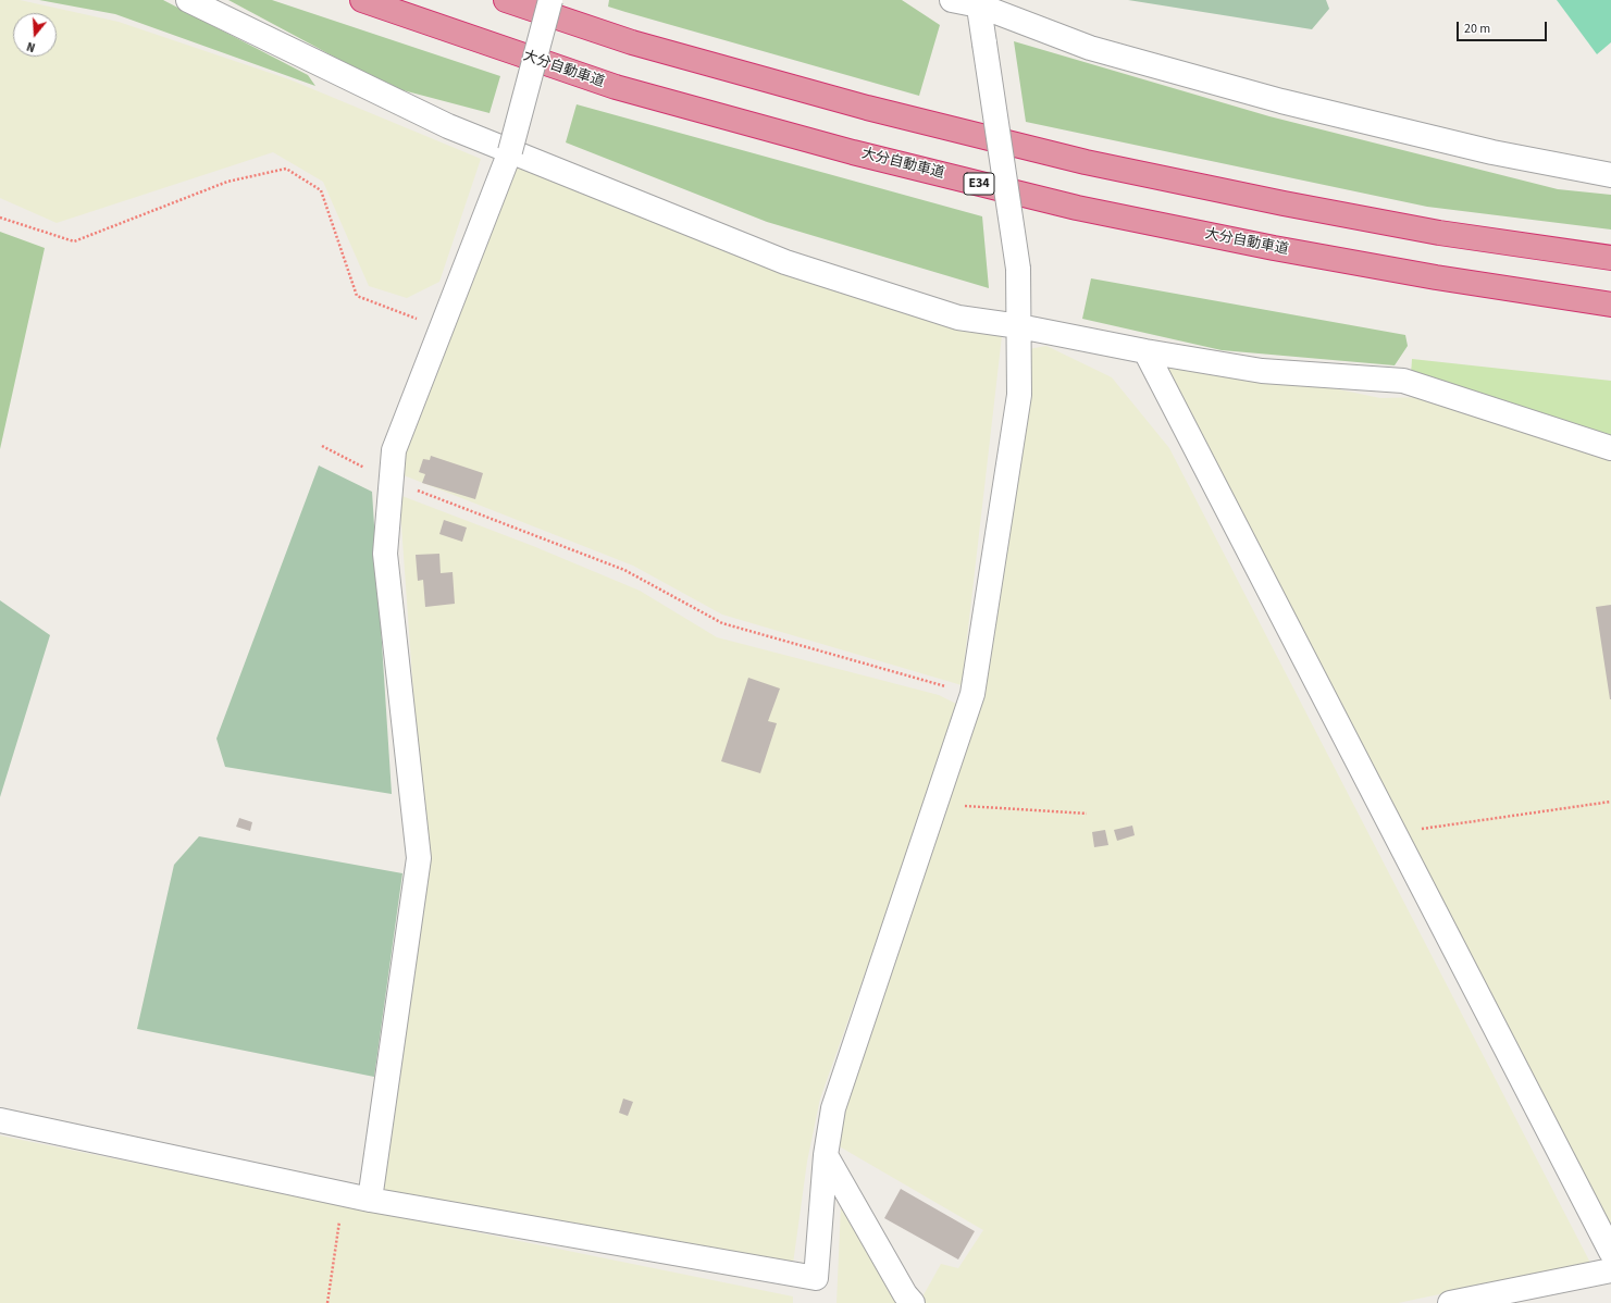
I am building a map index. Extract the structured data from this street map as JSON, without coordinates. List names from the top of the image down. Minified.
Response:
{"streets":{"highway":["大分自動車道","E34"]},"scale_bar":"20 m","north":"bottom"}
